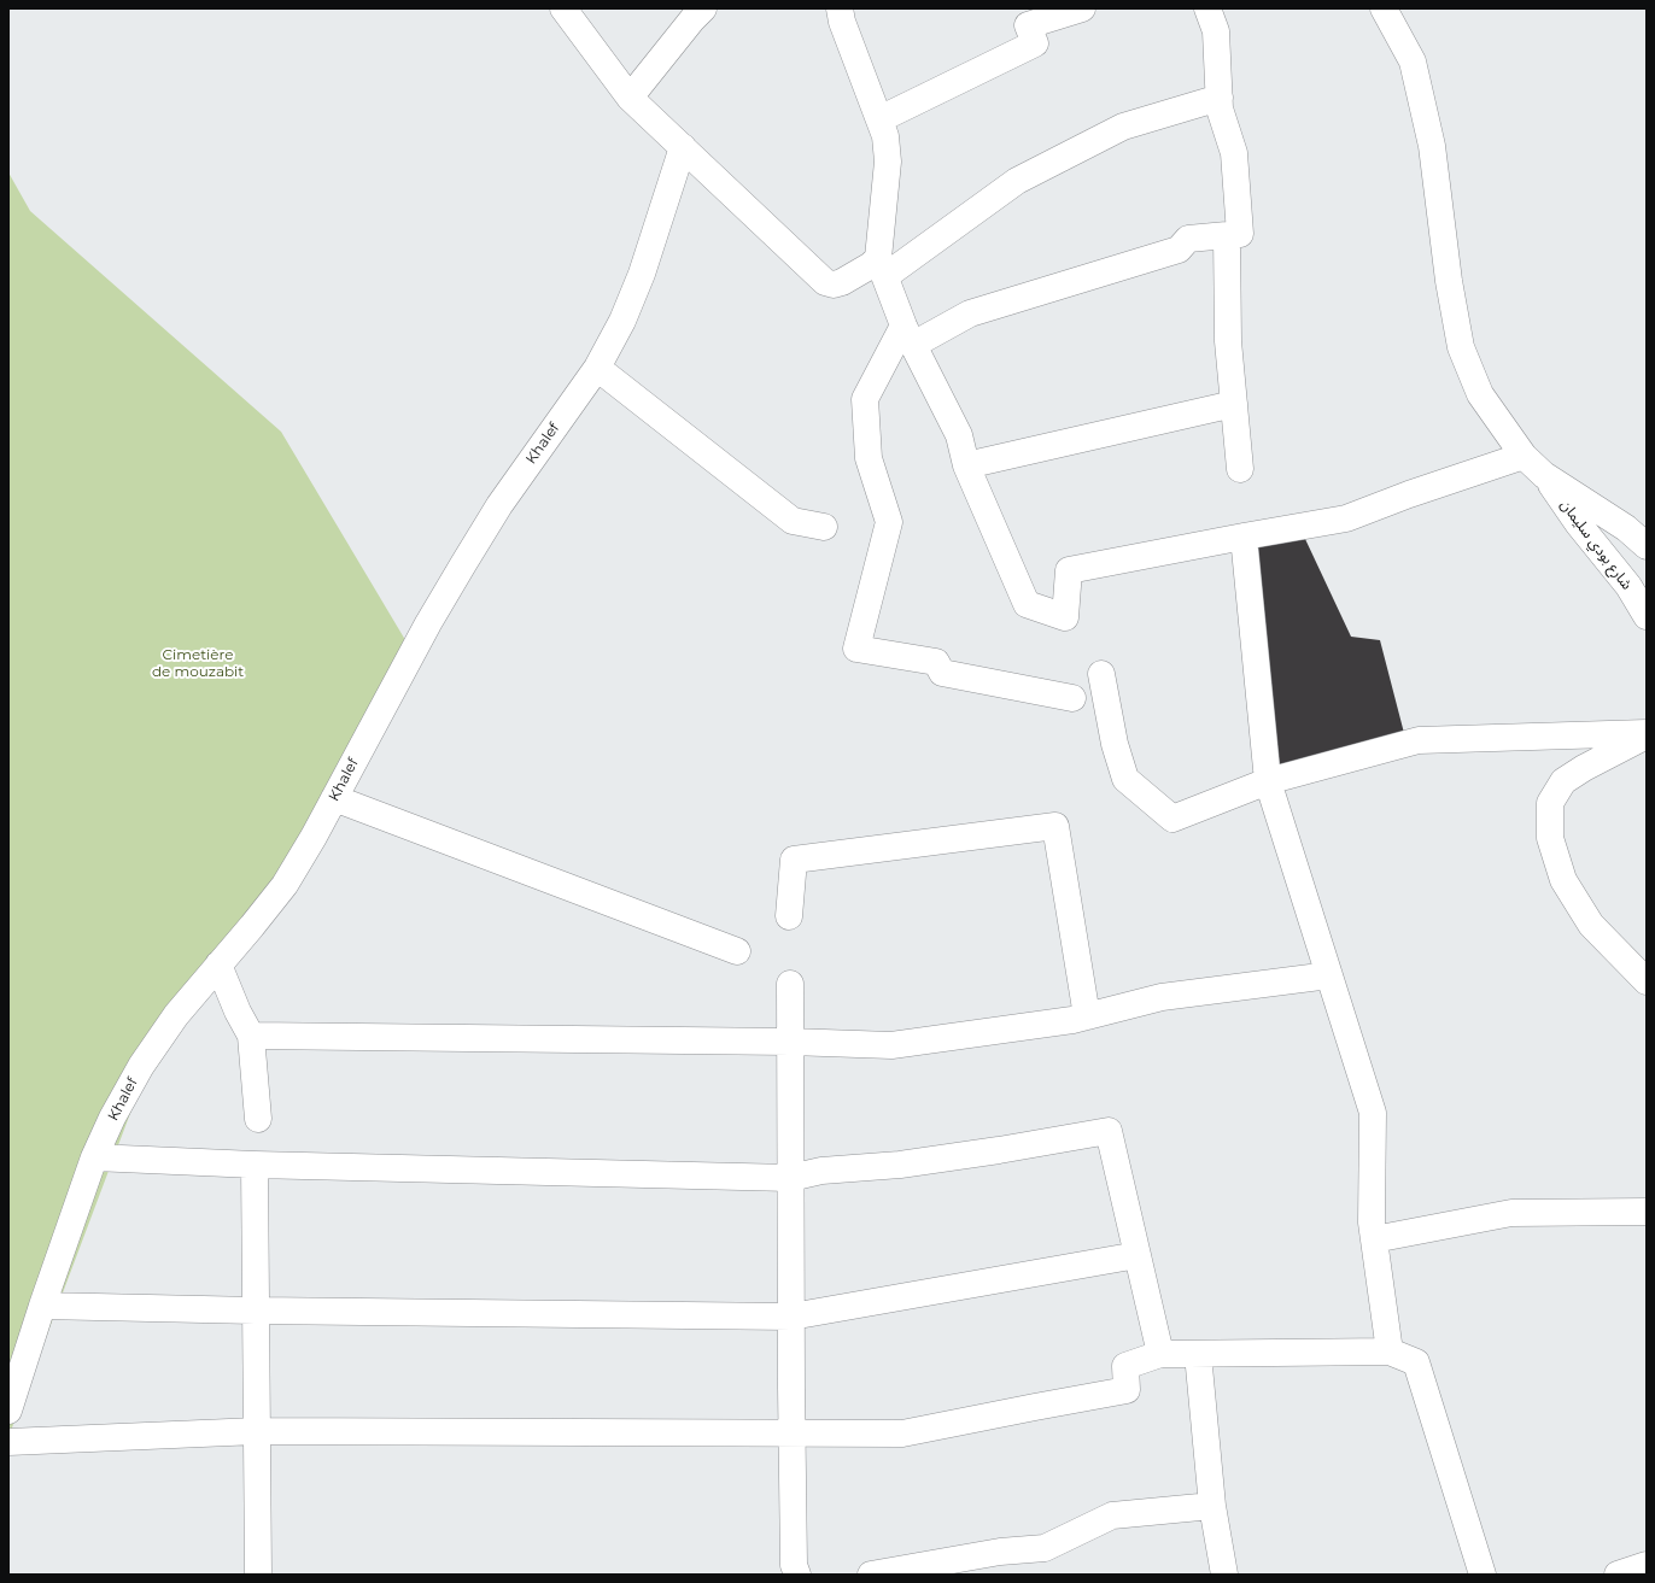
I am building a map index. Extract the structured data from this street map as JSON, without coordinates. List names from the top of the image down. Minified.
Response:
{"streets":{"street":["Khalef","شارع بودي سليمان"]},"parks":["Cimetière de mouzabit"]}
